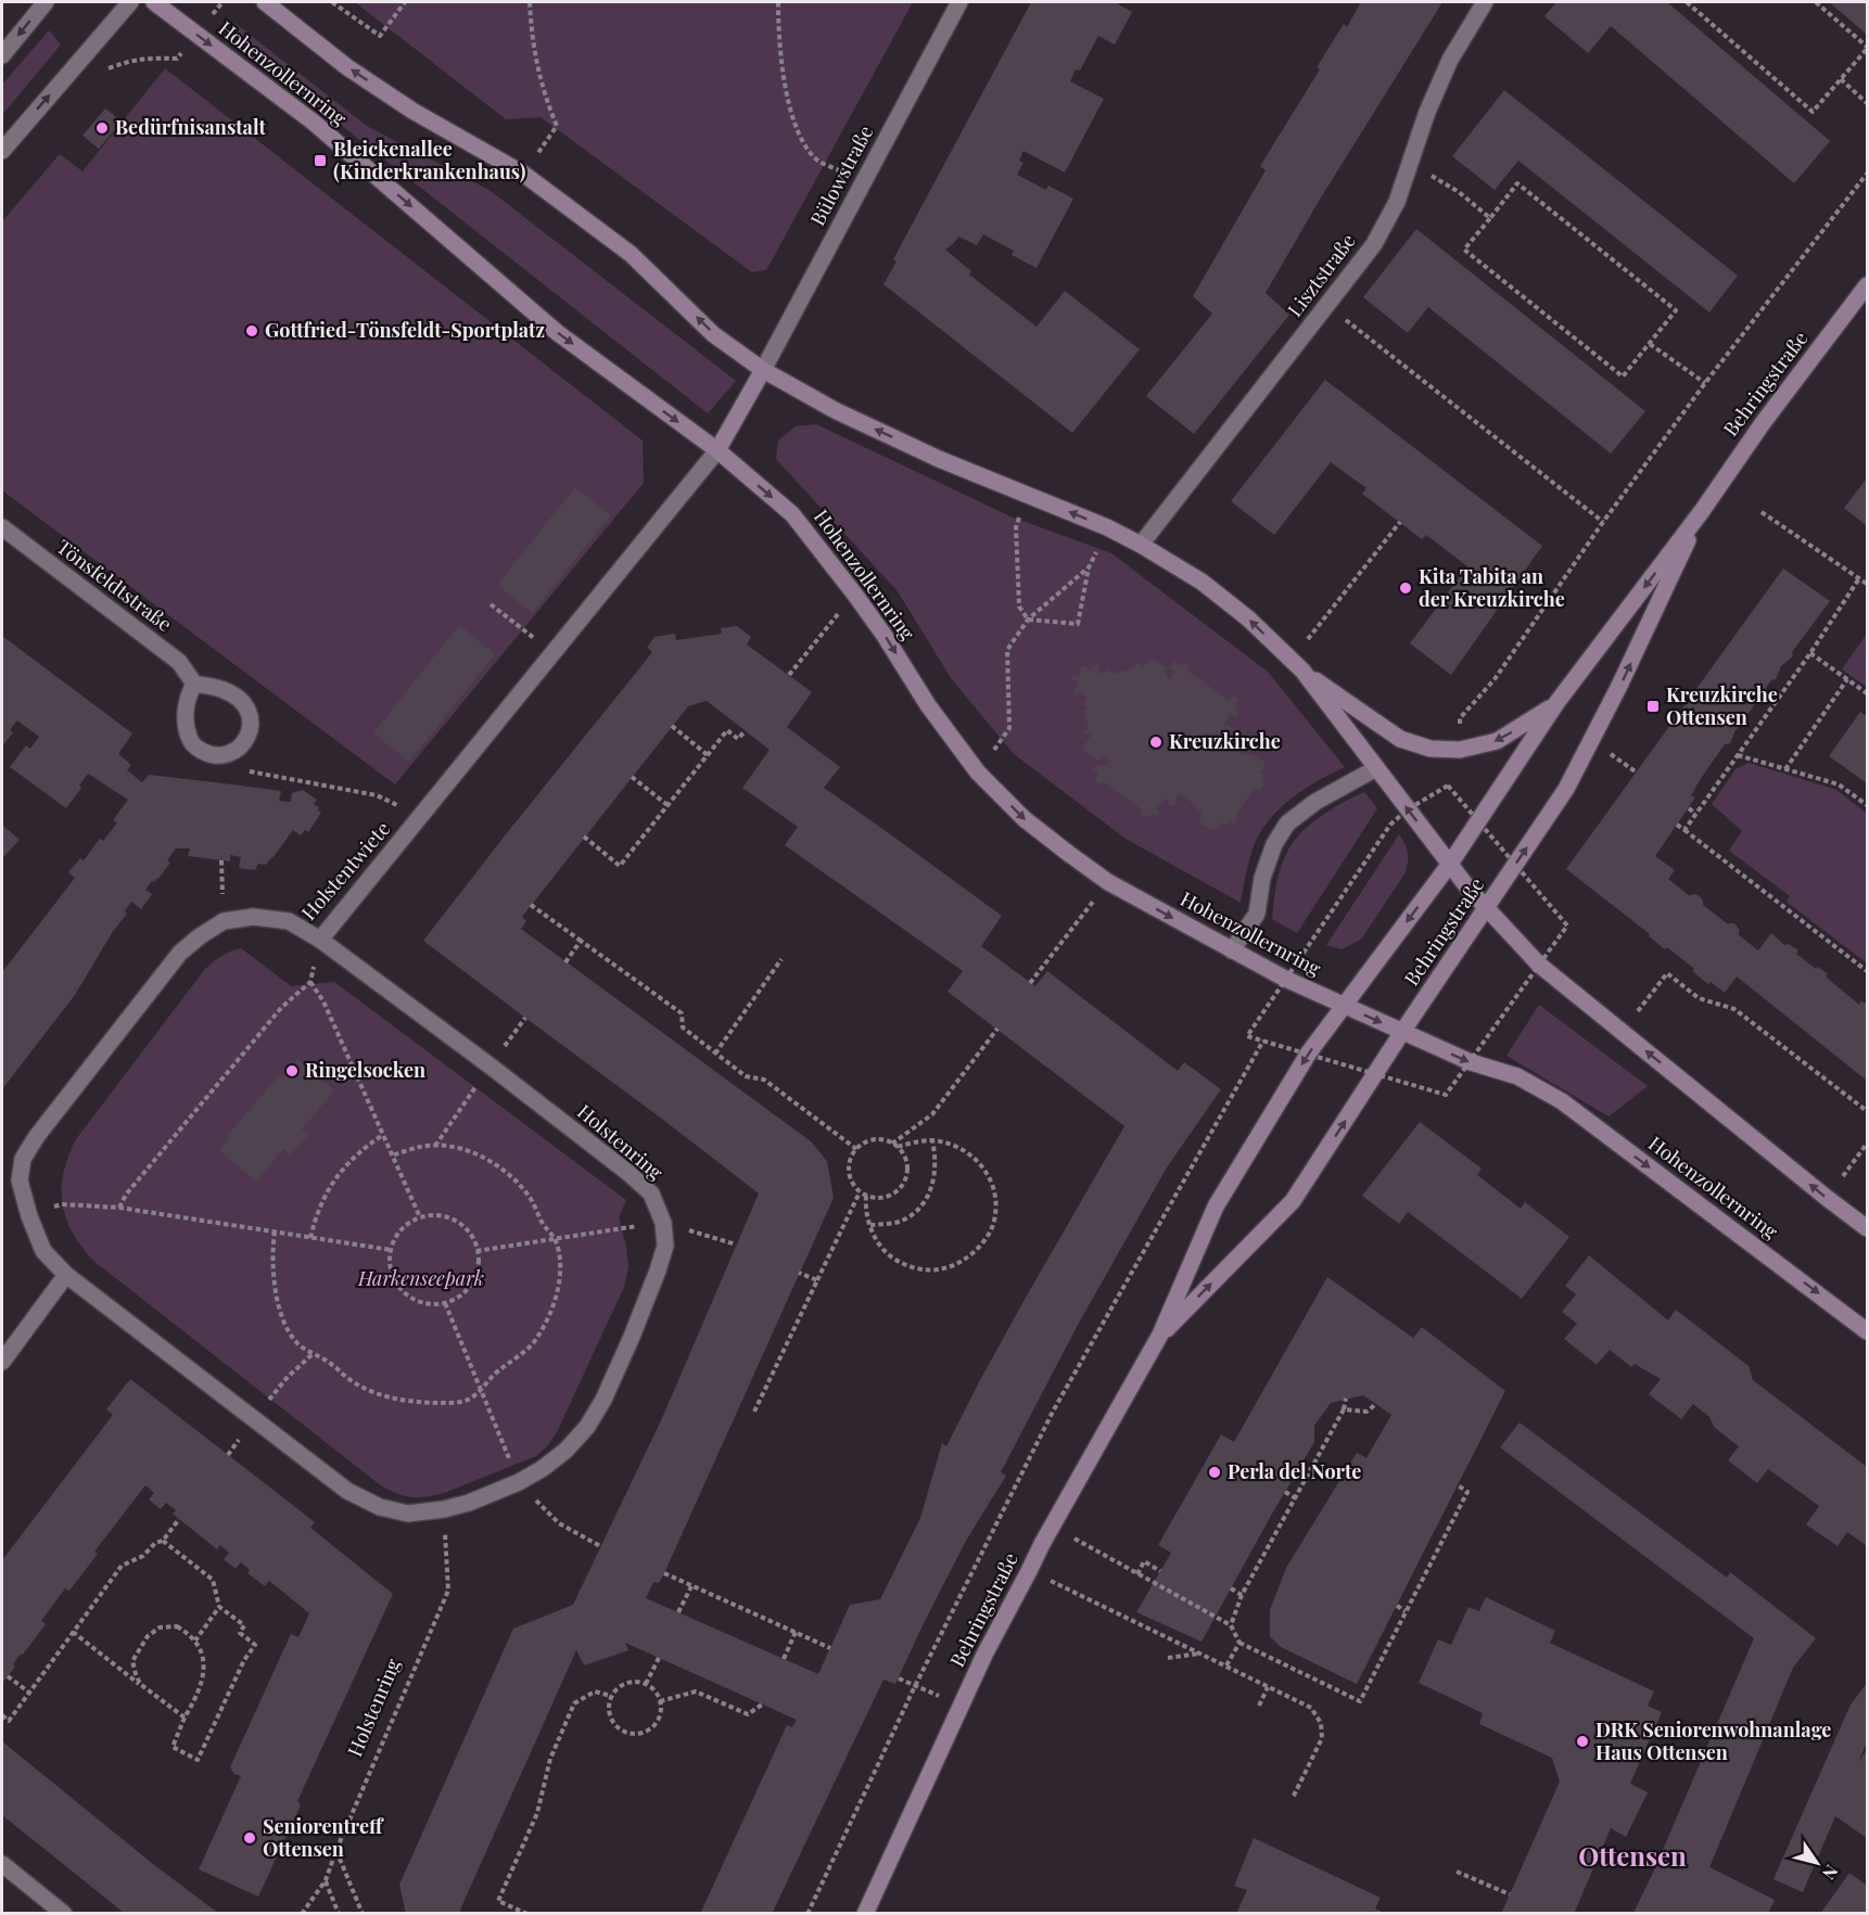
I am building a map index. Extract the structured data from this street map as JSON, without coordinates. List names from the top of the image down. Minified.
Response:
{"streets":{"main road":["Hohenzollernring","Behringstraße"],"street":["Bülowstraße","Lisztstraße","Tönsfeldtstraße","Holstentwiete","Holstenring"]},"crossings":[["Hohenzollernring","Behringstraße"],["Hohenzollernring","Holstentwiete"],["Holstentwiete","Holstenring"]],"districts":["Ottensen"],"parks":["Harkenseepark"],"places":{"other":["Bedürfnisanstalt","Gottfried-Tönsfeldt-Sportplatz","Kita Tabita an der Kreuzkirche","Kreuzkirche","Ringelsocken","Perla del Norte","DRK Seniorenwohnanlage Haus Ottensen","Seniorentreff Ottensen"],"transit":["Bleickenallee (Kinderkrankenhaus)","Kreuzkirche Ottensen"]},"north":"bottom right"}
